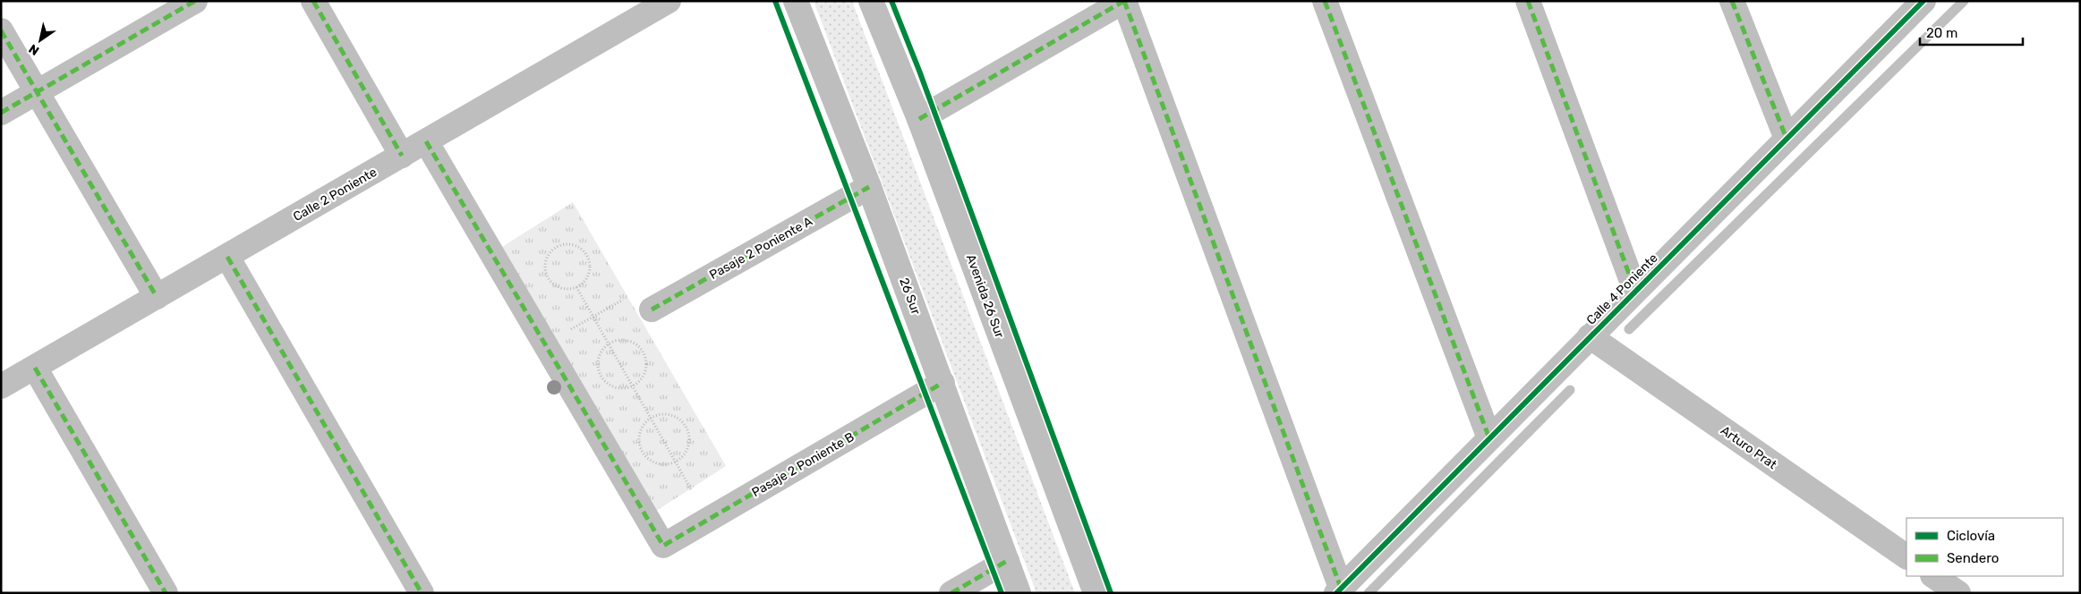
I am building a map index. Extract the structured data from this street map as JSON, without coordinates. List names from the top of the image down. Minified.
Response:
{"streets":{"street":["Calle 2 Poniente","Pasaje 2 Poniente A","Calle 4 Poniente","26 Sur","Avenida 26 Sur","Arturo Prat","Pasaje 2 Poniente B"]},"crossings":[["Calle 2 Poniente","Pasaje 2 Poniente B"],["Pasaje 2 Poniente A","26 Sur"],["Calle 4 Poniente","Arturo Prat"],["26 Sur","Pasaje 2 Poniente B"]],"legend":["Ciclovía","Sendero"],"scale_bar":"20 m","north":"bottom left"}
